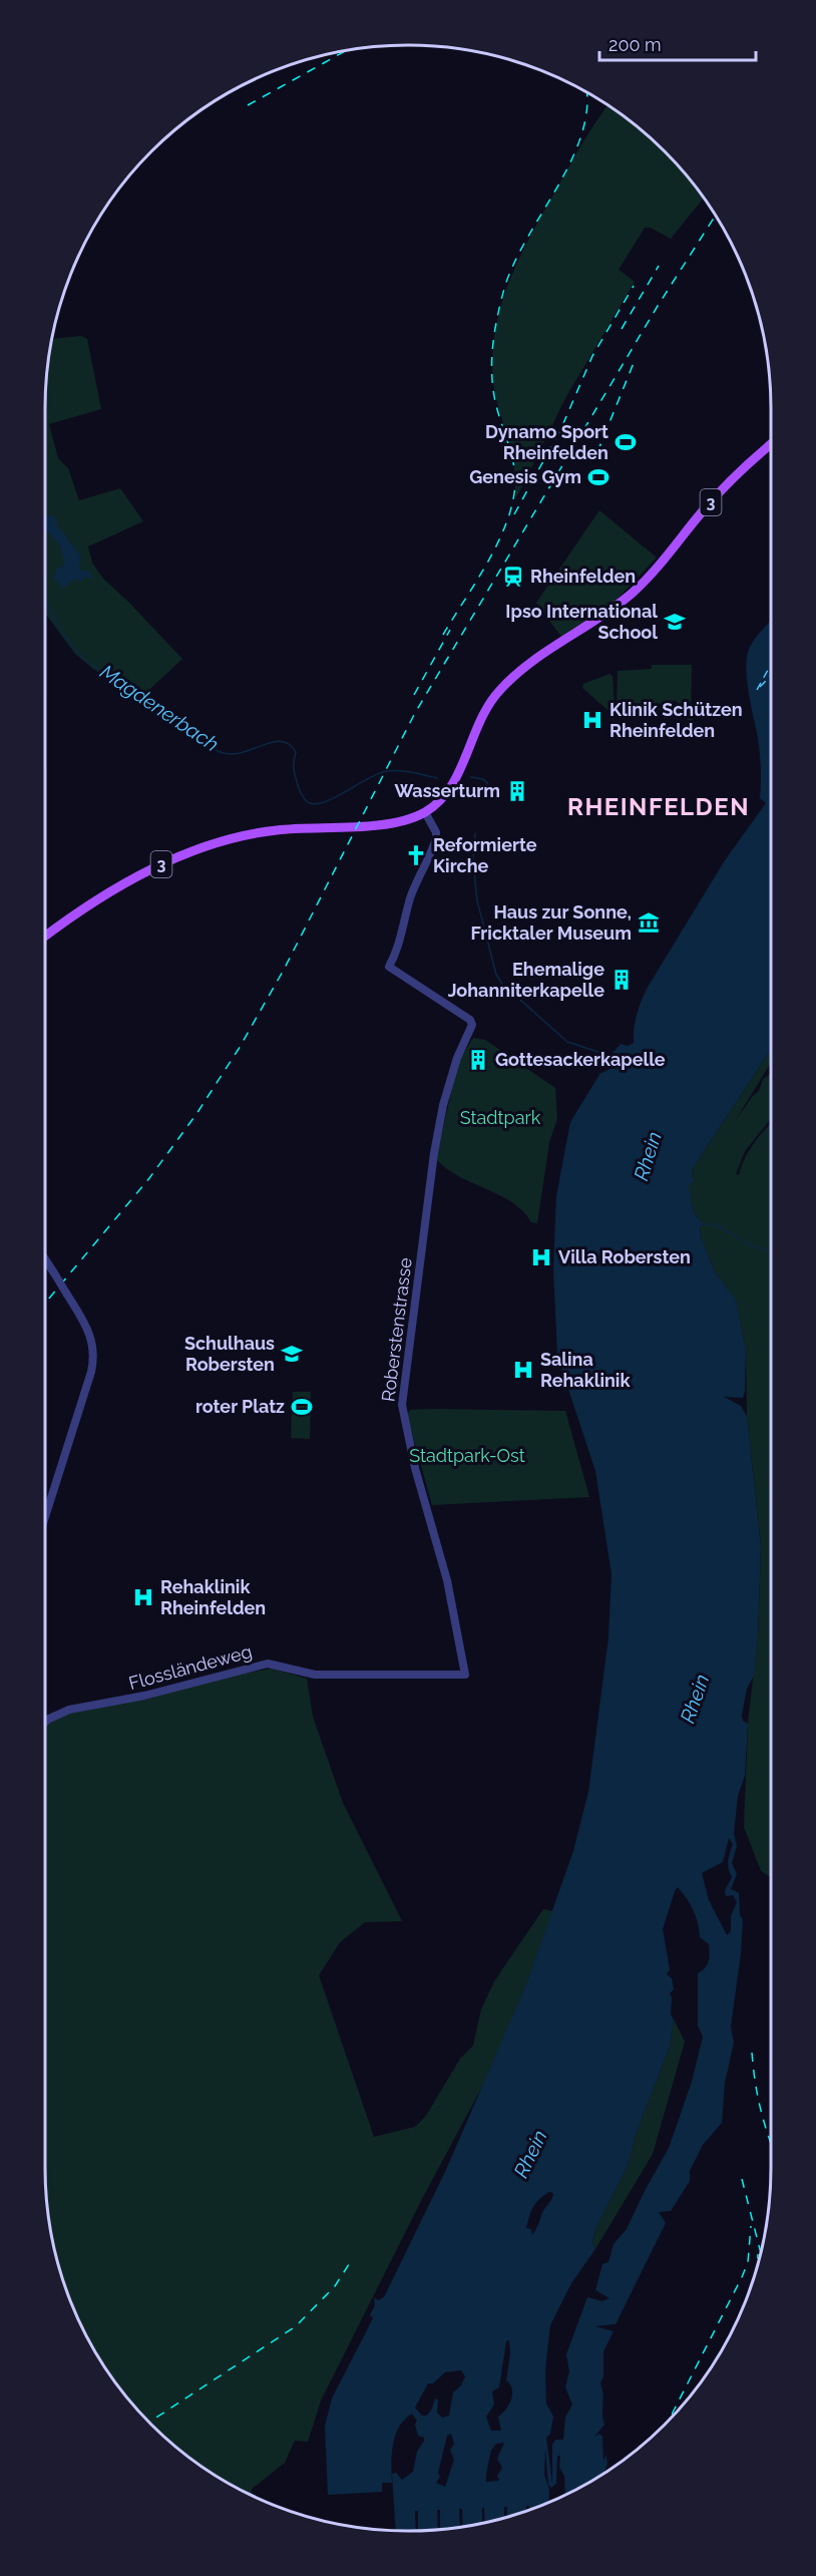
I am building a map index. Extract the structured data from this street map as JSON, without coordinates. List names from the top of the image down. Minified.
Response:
{"streets":{"main road":["3"],"street":["Roberstenstrasse","Flossländeweg"]},"crossings":[["3","Roberstenstrasse"],["Roberstenstrasse","Flossländeweg"]],"districts":["RHEINFELDEN"],"water":["Magdenerbach","Rhein"],"parks":["Stadtpark","Stadtpark-Ost"],"places":{"sports":["Dynamo Sport Rheinfelden","Genesis Gym","roter Platz"],"station":["Rheinfelden"],"school or university":["Ipso International School","Schulhaus Robersten"],"hospital":["Klinik Schützen Rheinfelden","Villa Robersten","Salina Rehaklinik","Rehaklinik Rheinfelden"],"building":["Wasserturm","Ehemalige Johanniterkapelle","Gottesackerkapelle"],"church":["Reformierte Kirche"],"museum":["Haus zur Sonne, Fricktaler Museum"]},"scale_bar":"200 m"}
